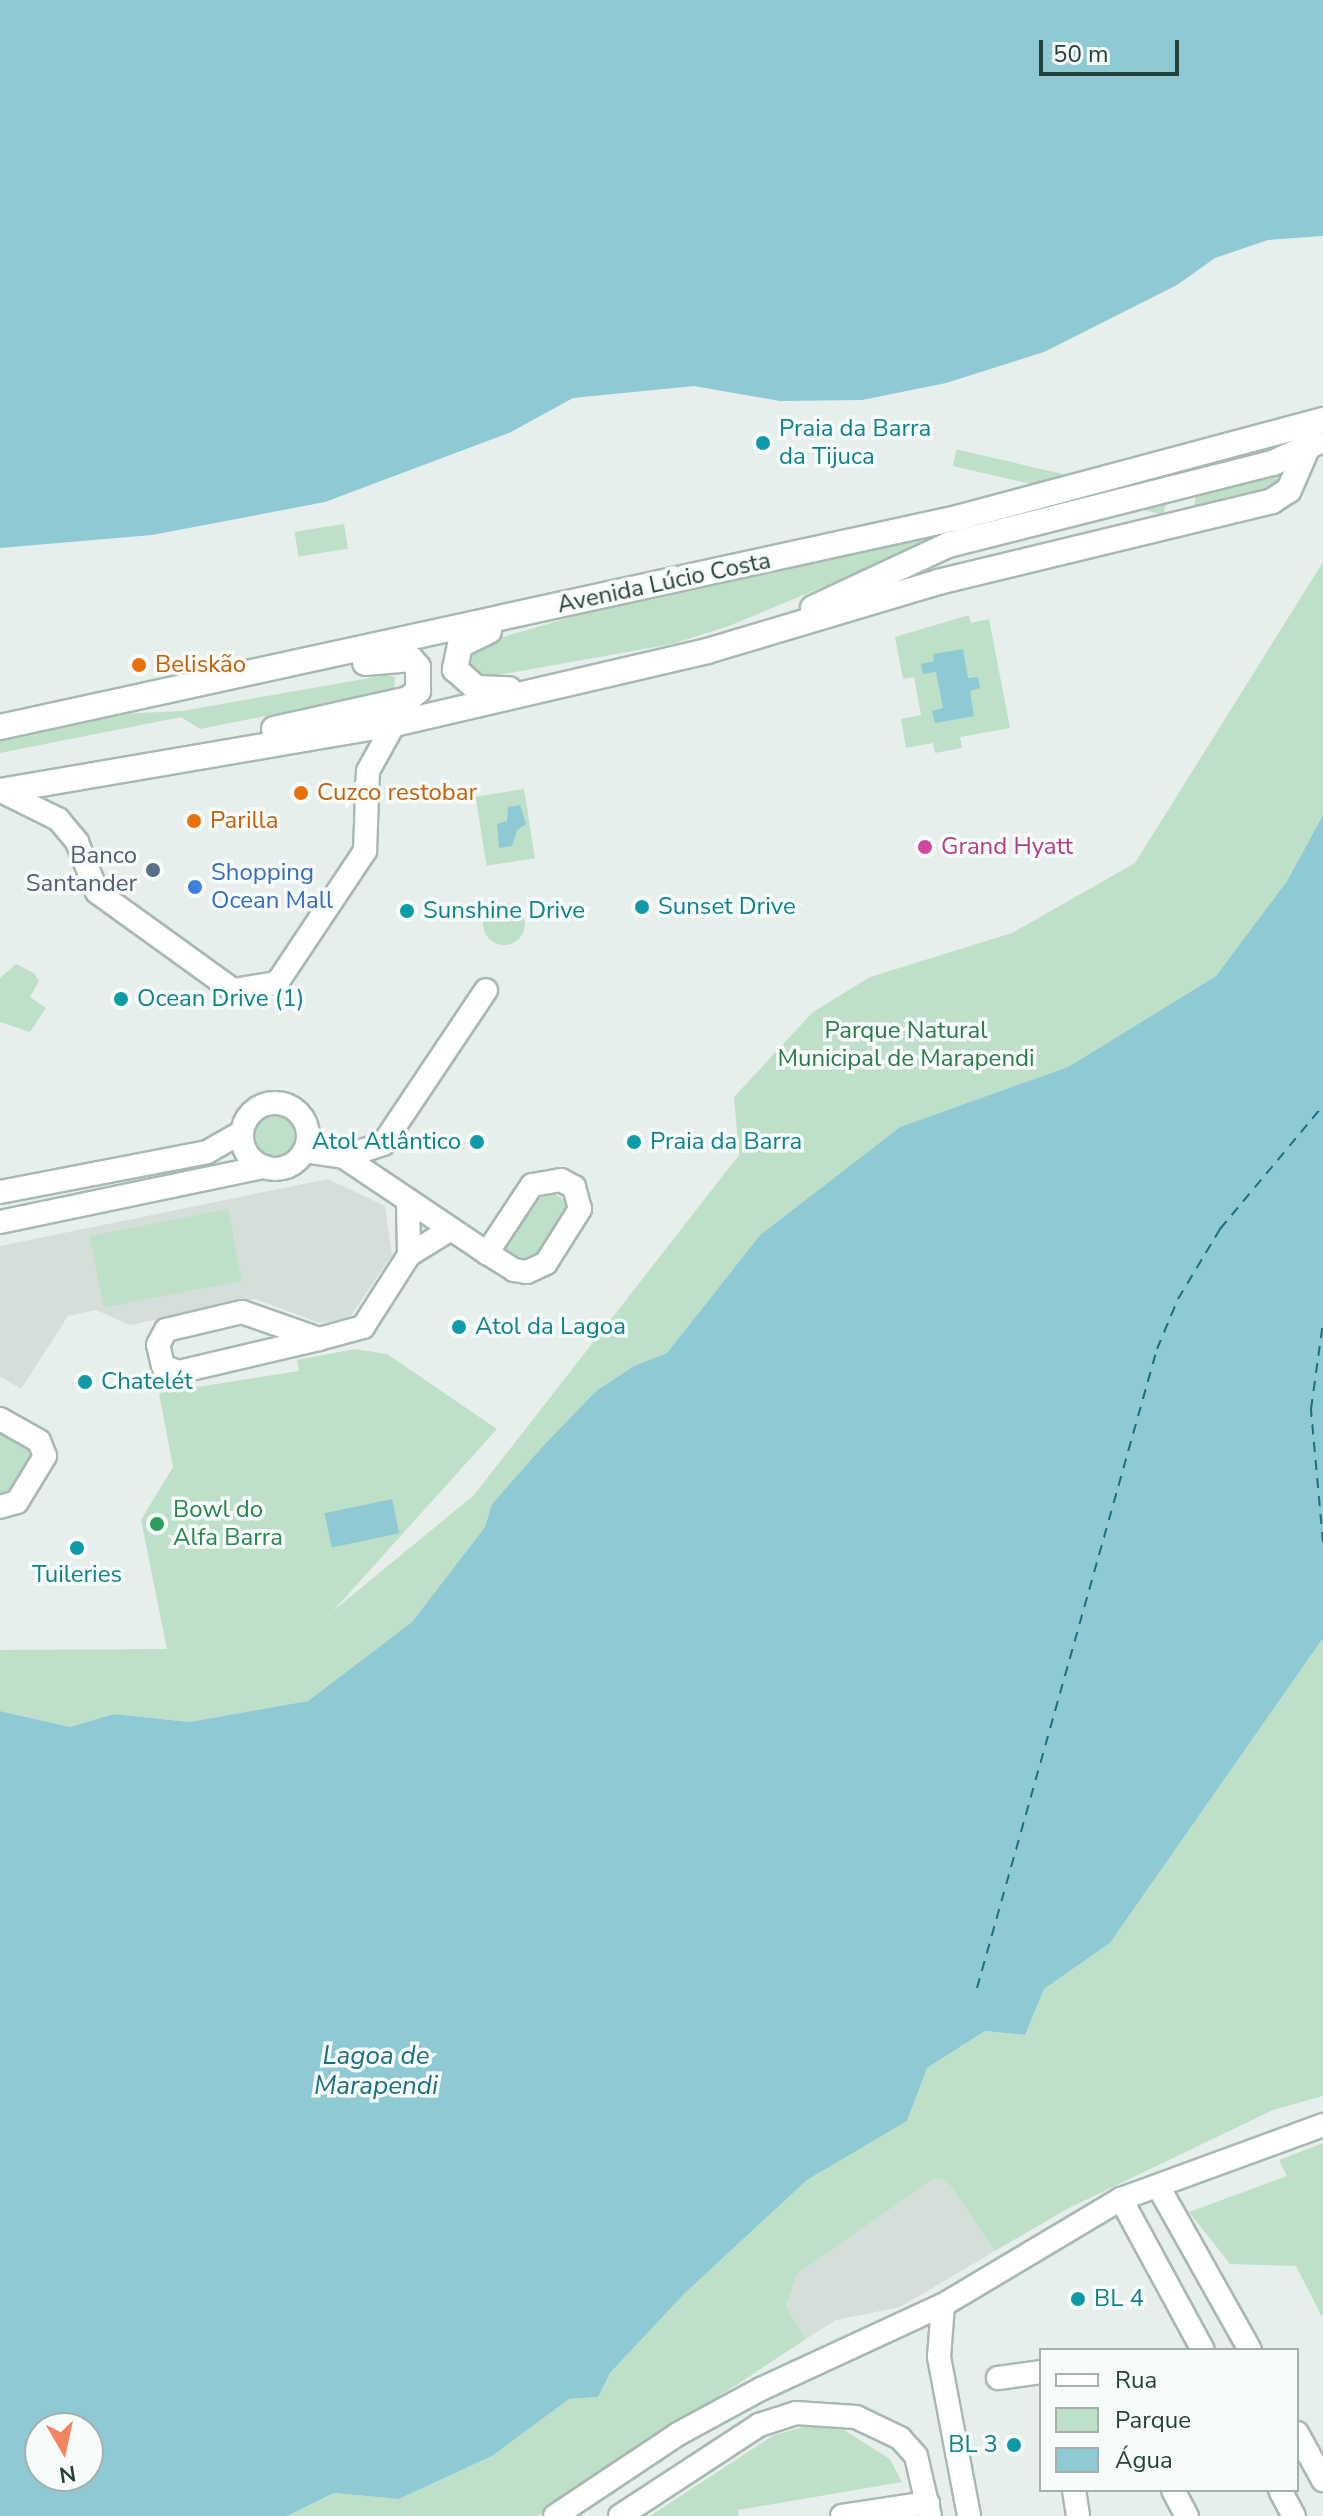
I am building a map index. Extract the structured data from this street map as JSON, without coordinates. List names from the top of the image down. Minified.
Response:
{"streets":{"main road":["Avenida Lúcio Costa"]},"water":["Lagoa de Marapendi"],"parks":["Parque Natural Municipal de Marapendi"],"places":["Praia da Barra da Tijuca","Beliskão","Cuzco restobar","Parilla","Grand Hyatt","Banco Santander","Shopping Ocean Mall","Sunset Drive","Sunshine Drive","Ocean Drive (1)","Atol Atlântico","Praia da Barra","Atol da Lagoa","Chatelét","Bowl do Alfa Barra","Tuileries","BL 4","BL 3"],"legend":["Rua","Parque","Água"],"scale_bar":"50 m","north":"bottom"}
